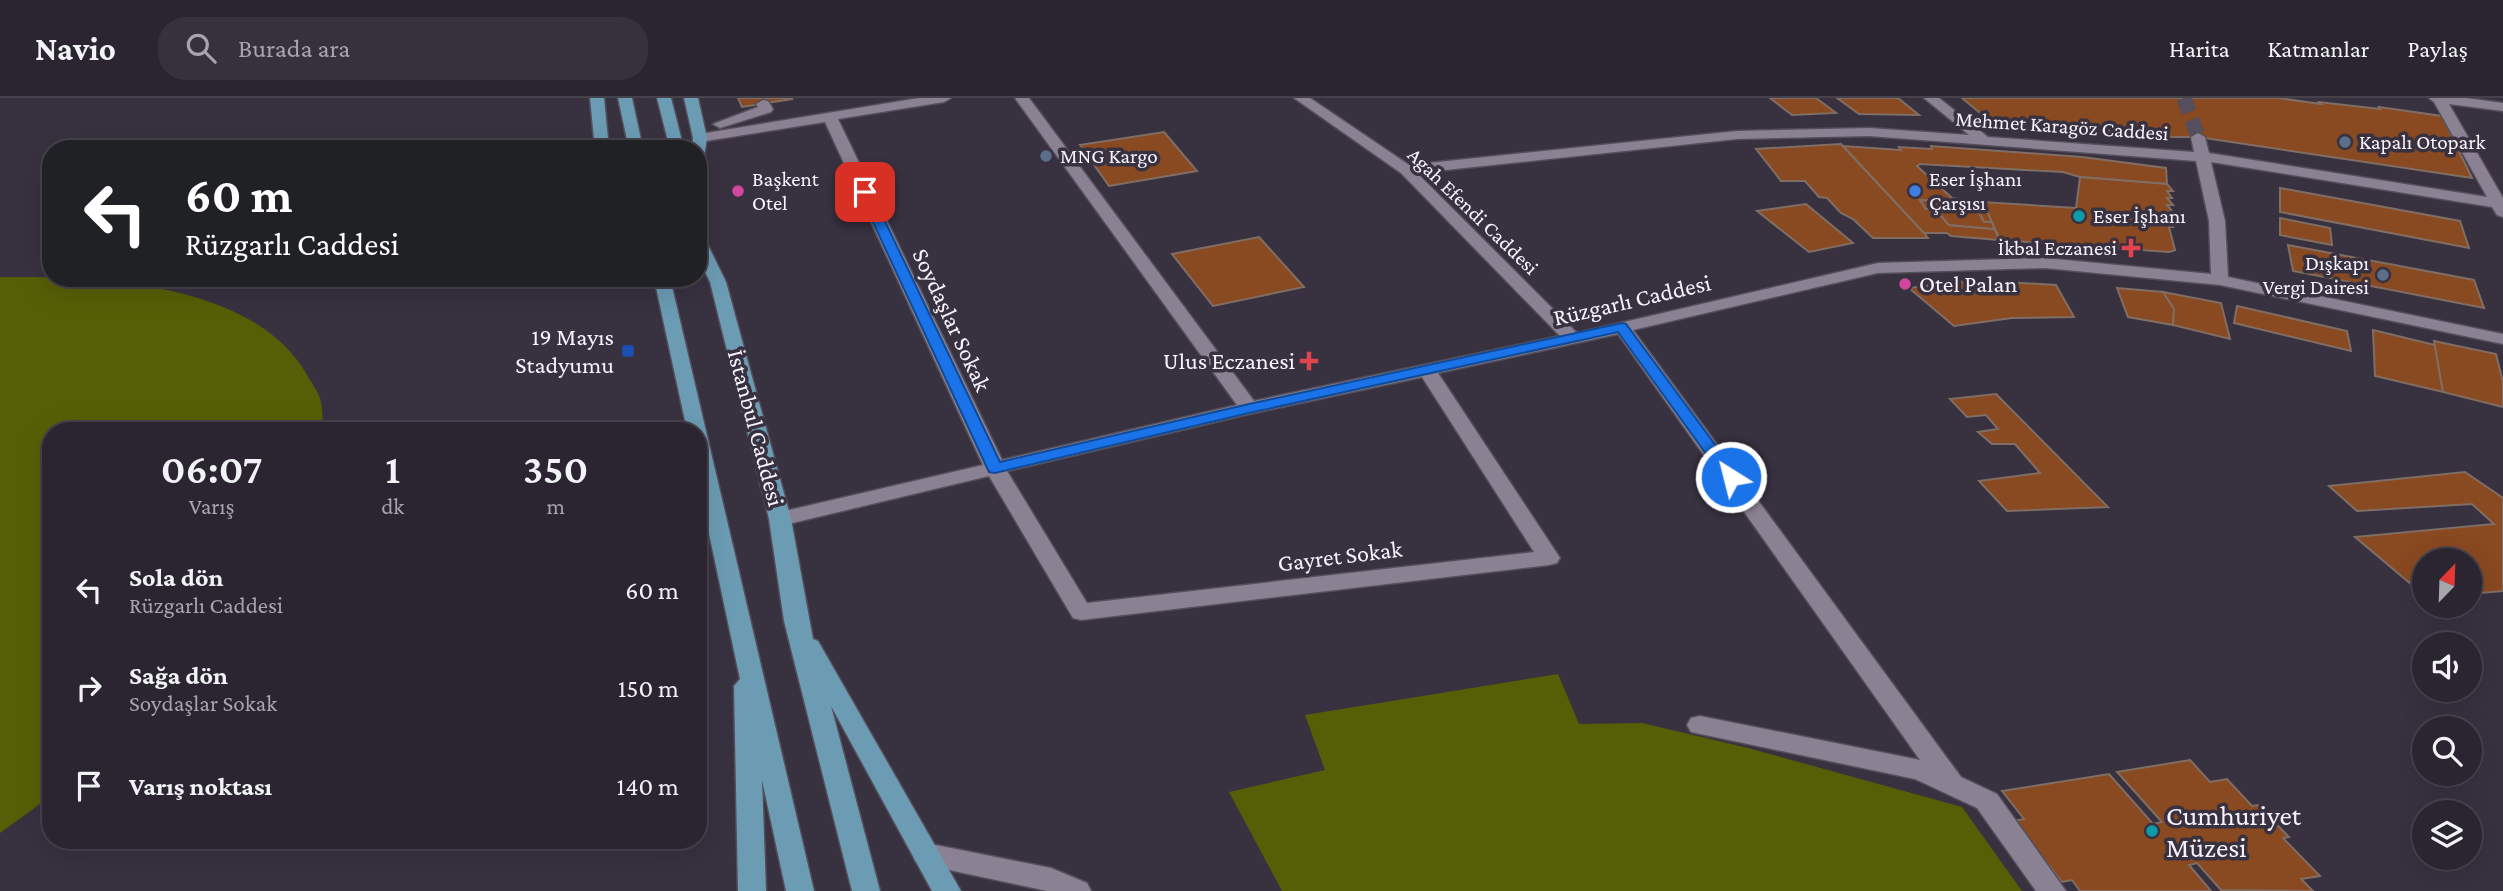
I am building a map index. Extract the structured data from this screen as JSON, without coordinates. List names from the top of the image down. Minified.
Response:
{"streets":{"main road":["İstanbul Caddesi"],"street":["Mehmet Karagöz Caddesi","Agah Efendi Caddesi","Rüzgarlı Caddesi","Soydaşlar Sokak","Gayret Sokak"]},"crossings":[["Mehmet Karagöz Caddesi","Agah Efendi Caddesi"],["Agah Efendi Caddesi","Rüzgarlı Caddesi"],["Rüzgarlı Caddesi","Soydaşlar Sokak"],["Rüzgarlı Caddesi","İstanbul Caddesi"],["Rüzgarlı Caddesi","Gayret Sokak"],["Soydaşlar Sokak","Gayret Sokak"]],"places":{"other":["Kapalı Otopark","MNG Kargo","Başkent Otel","Eser İşhanı Çarşısı","Eser İşhanı","Dışkapı Vergi Dairesi","Otel Palan","Cumhuriyet Müzesi"],"health":["İkbal Eczanesi","Ulus Eczanesi"],"transit":["19 Mayıs Stadyumu"]},"north":"top right","page":{"header":"Navio","search":"Burada ara","nav":["Harita","Katmanlar","Paylaş"],"turn":["60 m","Rüzgarlı Caddesi"],"eta":["06:07","Varış","1","dk","350","m"],"list":[{"name":"Sola dön","note":"Rüzgarlı Caddesi","value":"60 m"},{"name":"Sağa dön","note":"Soydaşlar Sokak","value":"150 m"},{"name":"Varış noktası","value":"140 m"}]}}
